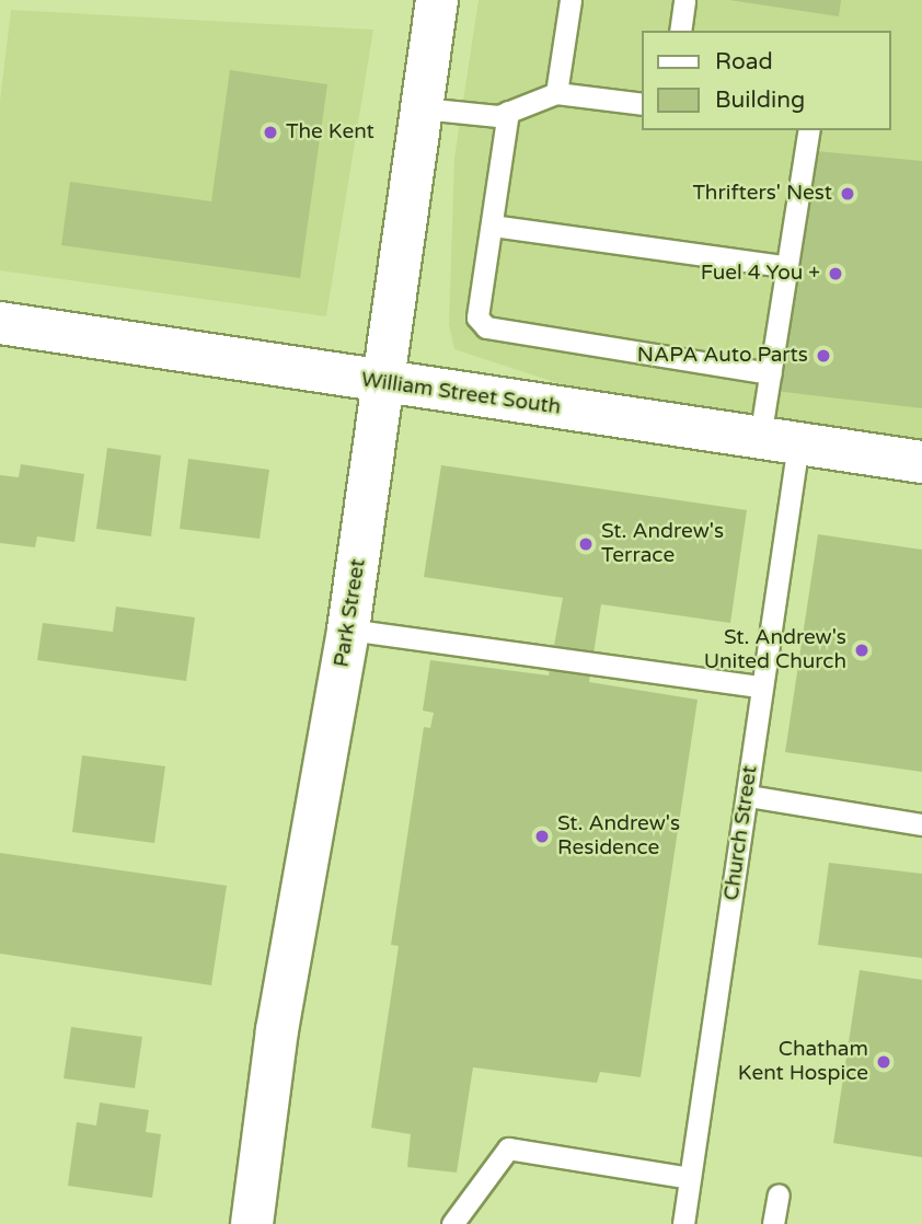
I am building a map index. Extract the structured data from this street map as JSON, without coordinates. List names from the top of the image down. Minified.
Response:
{"streets":{"street":["William Street South","Park Street"],"lane":["Church Street"]},"crossings":[["William Street South","Park Street"],["William Street South","Church Street"]],"places":["The Kent","Thrifters' Nest","Fuel 4 You +","NAPA Auto Parts","St. Andrew's Terrace","St. Andrew's United Church","St. Andrew's Residence","Chatham Kent Hospice"],"legend":["Road","Building"]}
